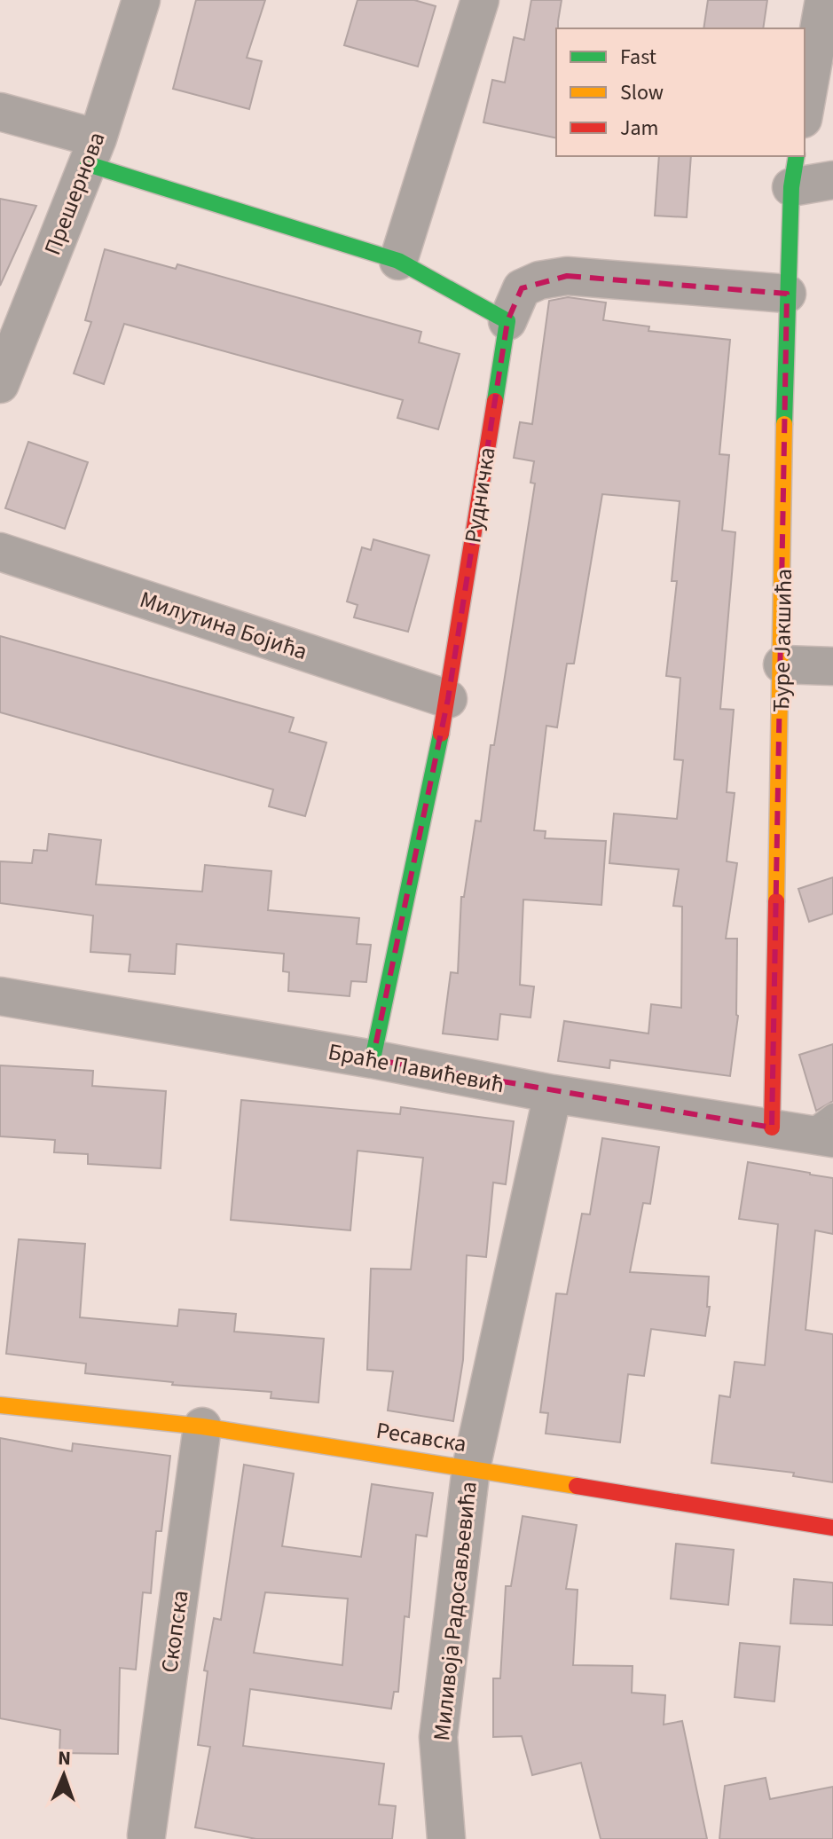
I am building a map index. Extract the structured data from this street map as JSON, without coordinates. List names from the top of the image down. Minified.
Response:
{"streets":{"street":["Прешернова","Рудничка","Милутина Бојића","Ђуре Јакшића","Браће Павићевић","Ресавска","Миливоја Радосављевића","Скопска"]},"crossings":[["Рудничка","Милутина Бојића"],["Рудничка","Браће Павићевић"],["Ђуре Јакшића","Браће Павићевић"],["Браће Павићевић","Миливоја Радосављевића"],["Ресавска","Миливоја Радосављевића"],["Ресавска","Скопска"]],"legend":["Fast","Slow","Jam"],"north":"top"}
